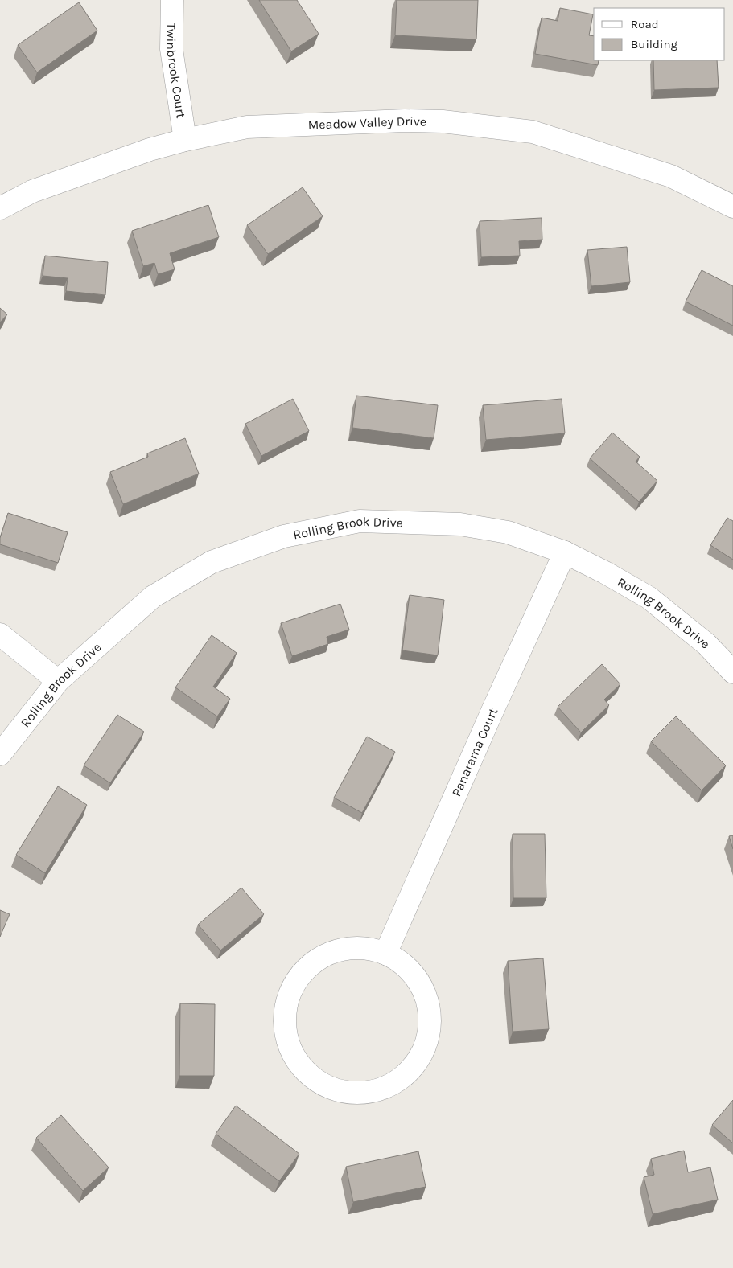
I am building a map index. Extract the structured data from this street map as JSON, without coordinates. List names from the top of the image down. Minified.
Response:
{"streets":{"street":["Twinbrook Court","Meadow Valley Drive","Rolling Brook Drive","Panarama Court"]},"crossings":[["Twinbrook Court","Meadow Valley Drive"],["Rolling Brook Drive","Panarama Court"]],"legend":["Road","Building"]}
